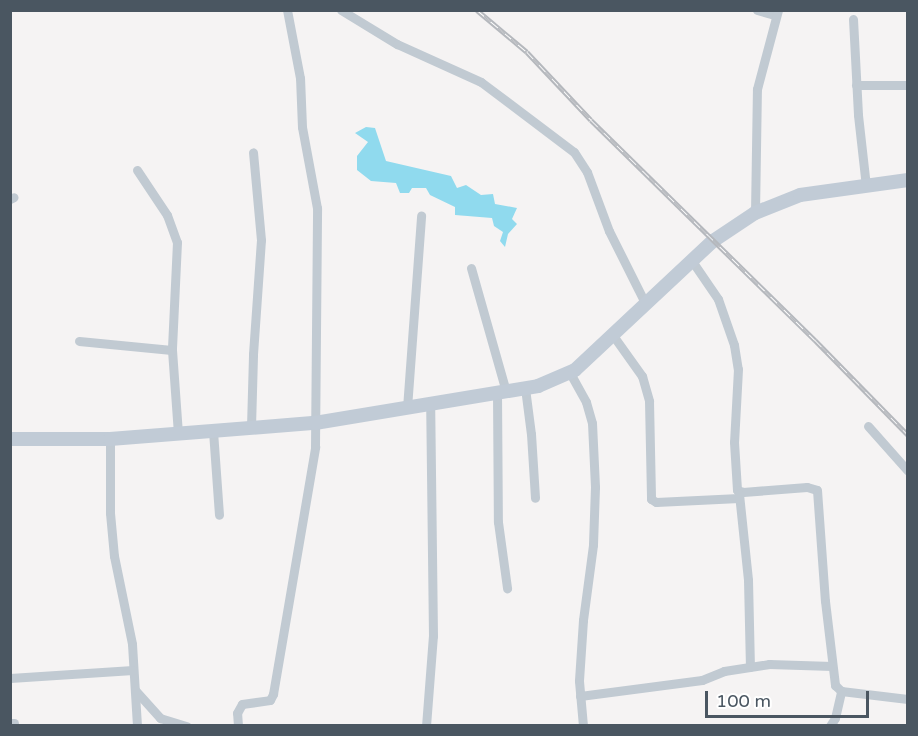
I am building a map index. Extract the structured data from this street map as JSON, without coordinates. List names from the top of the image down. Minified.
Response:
{"scale_bar":"100 m"}
